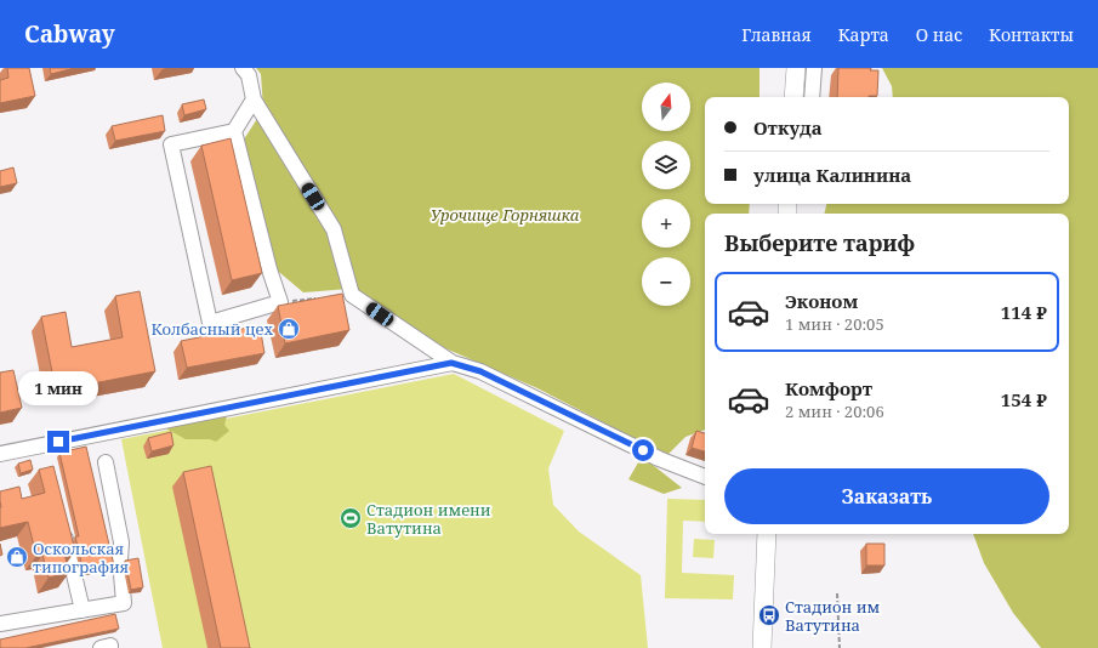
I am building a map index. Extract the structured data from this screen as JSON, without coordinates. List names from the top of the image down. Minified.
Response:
{"parks":["Урочище Горняшка"],"places":{"shop":["Колбасный цех","Оскольская типография"],"sports":["Стадион имени Ватутина"],"bus stop":["Стадион им Ватутина"]},"north":"top","page":{"header":"Cabway","nav":["Главная","Карта","О нас","Контакты"],"map_buttons":["+","−"],"banner":["Откуда","улица Калинина"],"heading":"Выберите тариф","list":[{"name":"Эконом","note":"1 мин · 20:05","value":"114 ₽"},{"name":"Комфорт","note":"2 мин · 20:06","value":"154 ₽"}],"bubble":"1 мин","buttons":"Заказать"}}
